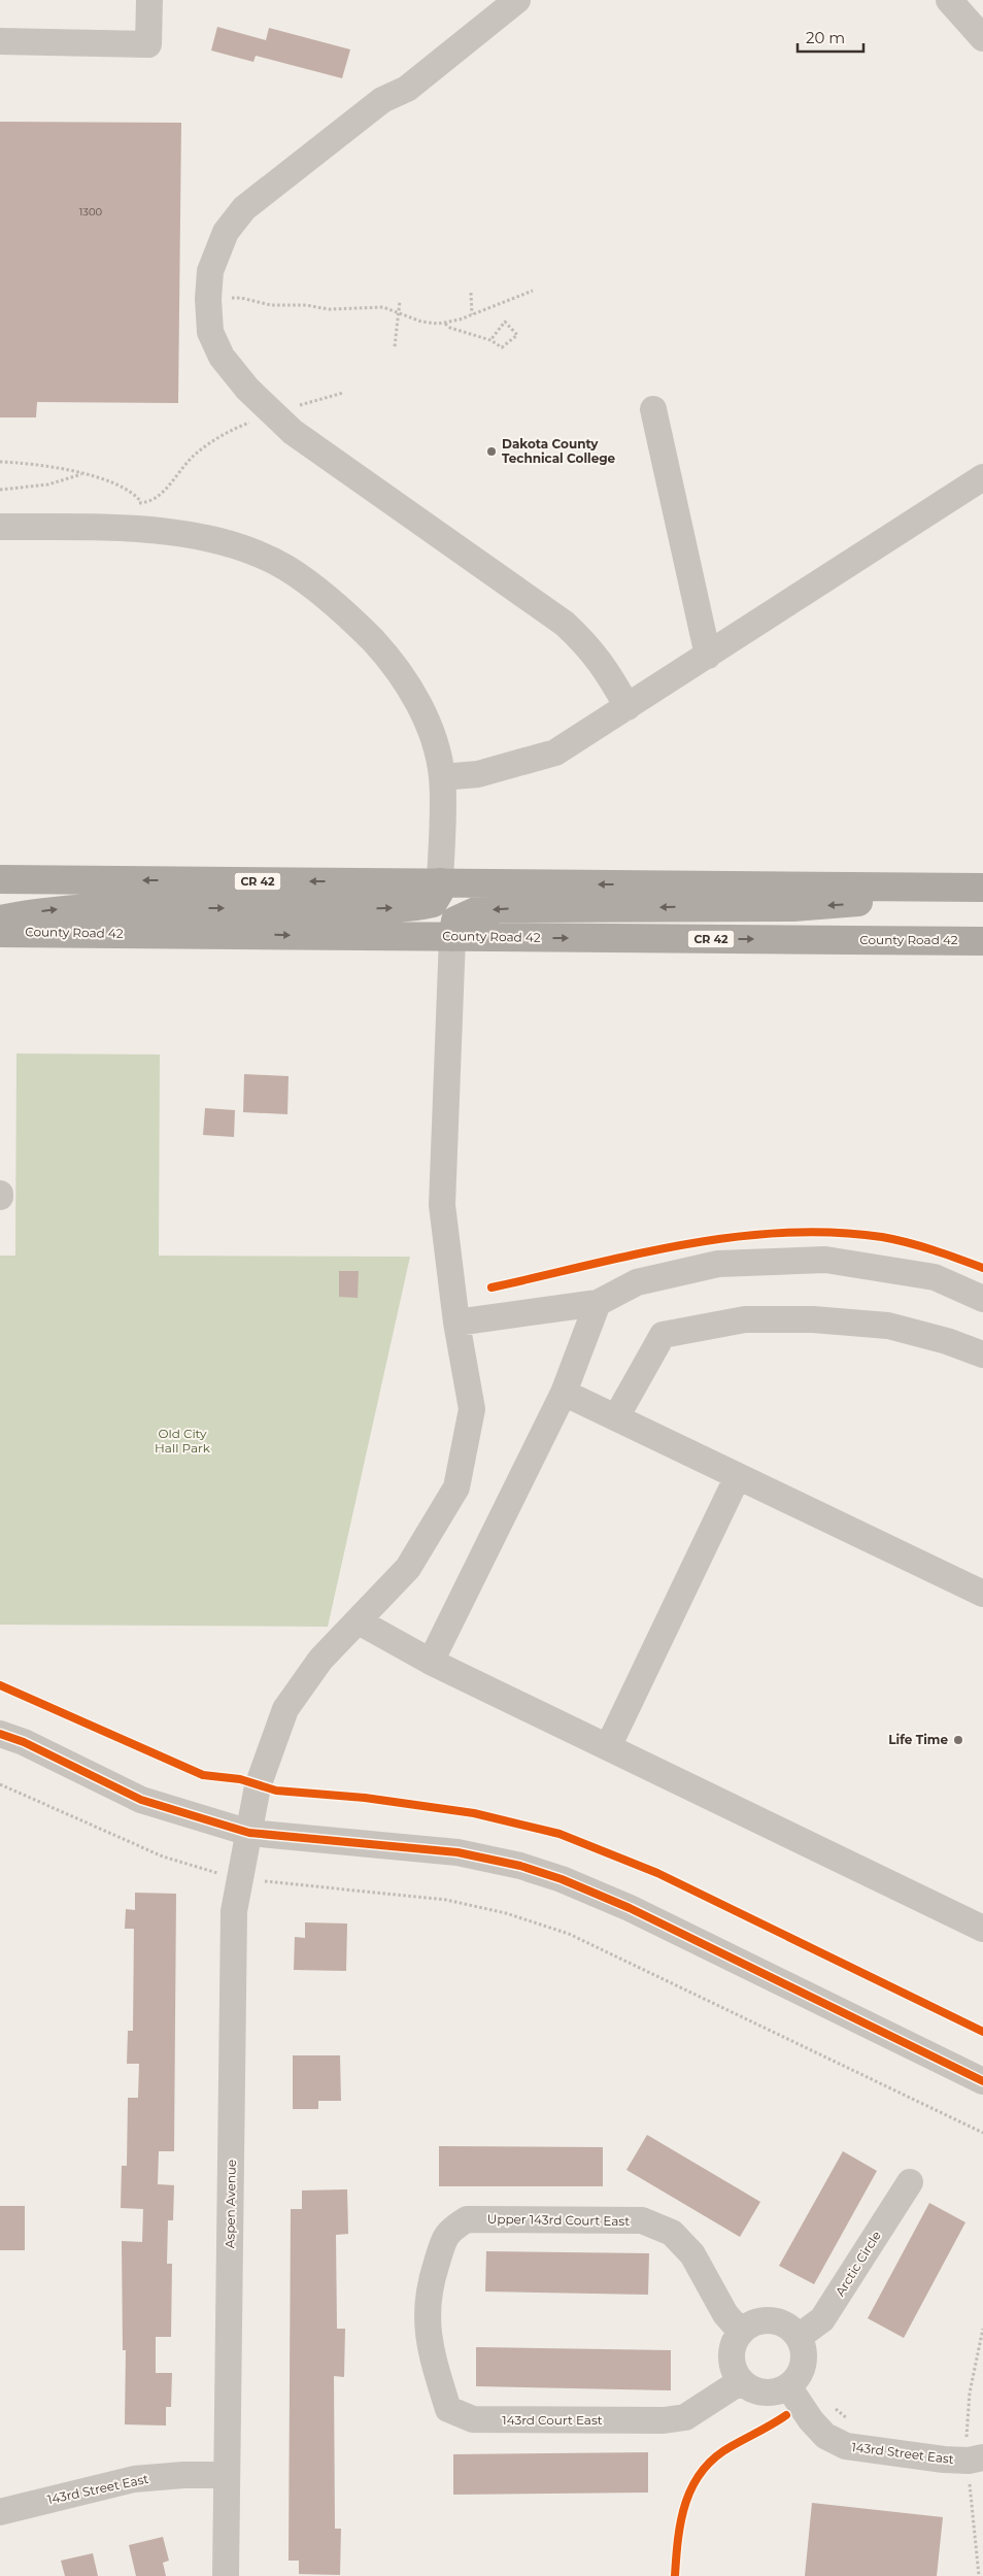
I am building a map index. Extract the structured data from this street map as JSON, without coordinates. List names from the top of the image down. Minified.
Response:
{"streets":{"highway":["CR 42","County Road 42"],"street":["Aspen Avenue","Upper 143rd Court East","Arctic Circle","143rd Court East","143rd Street East"]},"crossings":[["County Road 42","Aspen Avenue"],["Aspen Avenue","143rd Street East"],["Upper 143rd Court East","Arctic Circle"],["Upper 143rd Court East","143rd Court East"],["Upper 143rd Court East","143rd Street East"],["Arctic Circle","143rd Court East"],["Arctic Circle","143rd Street East"],["143rd Court East","143rd Street East"]],"parks":["Old City Hall Park"],"places":["Dakota County Technical College","Life Time"],"house_numbers":["1300"],"scale_bar":"20 m"}
